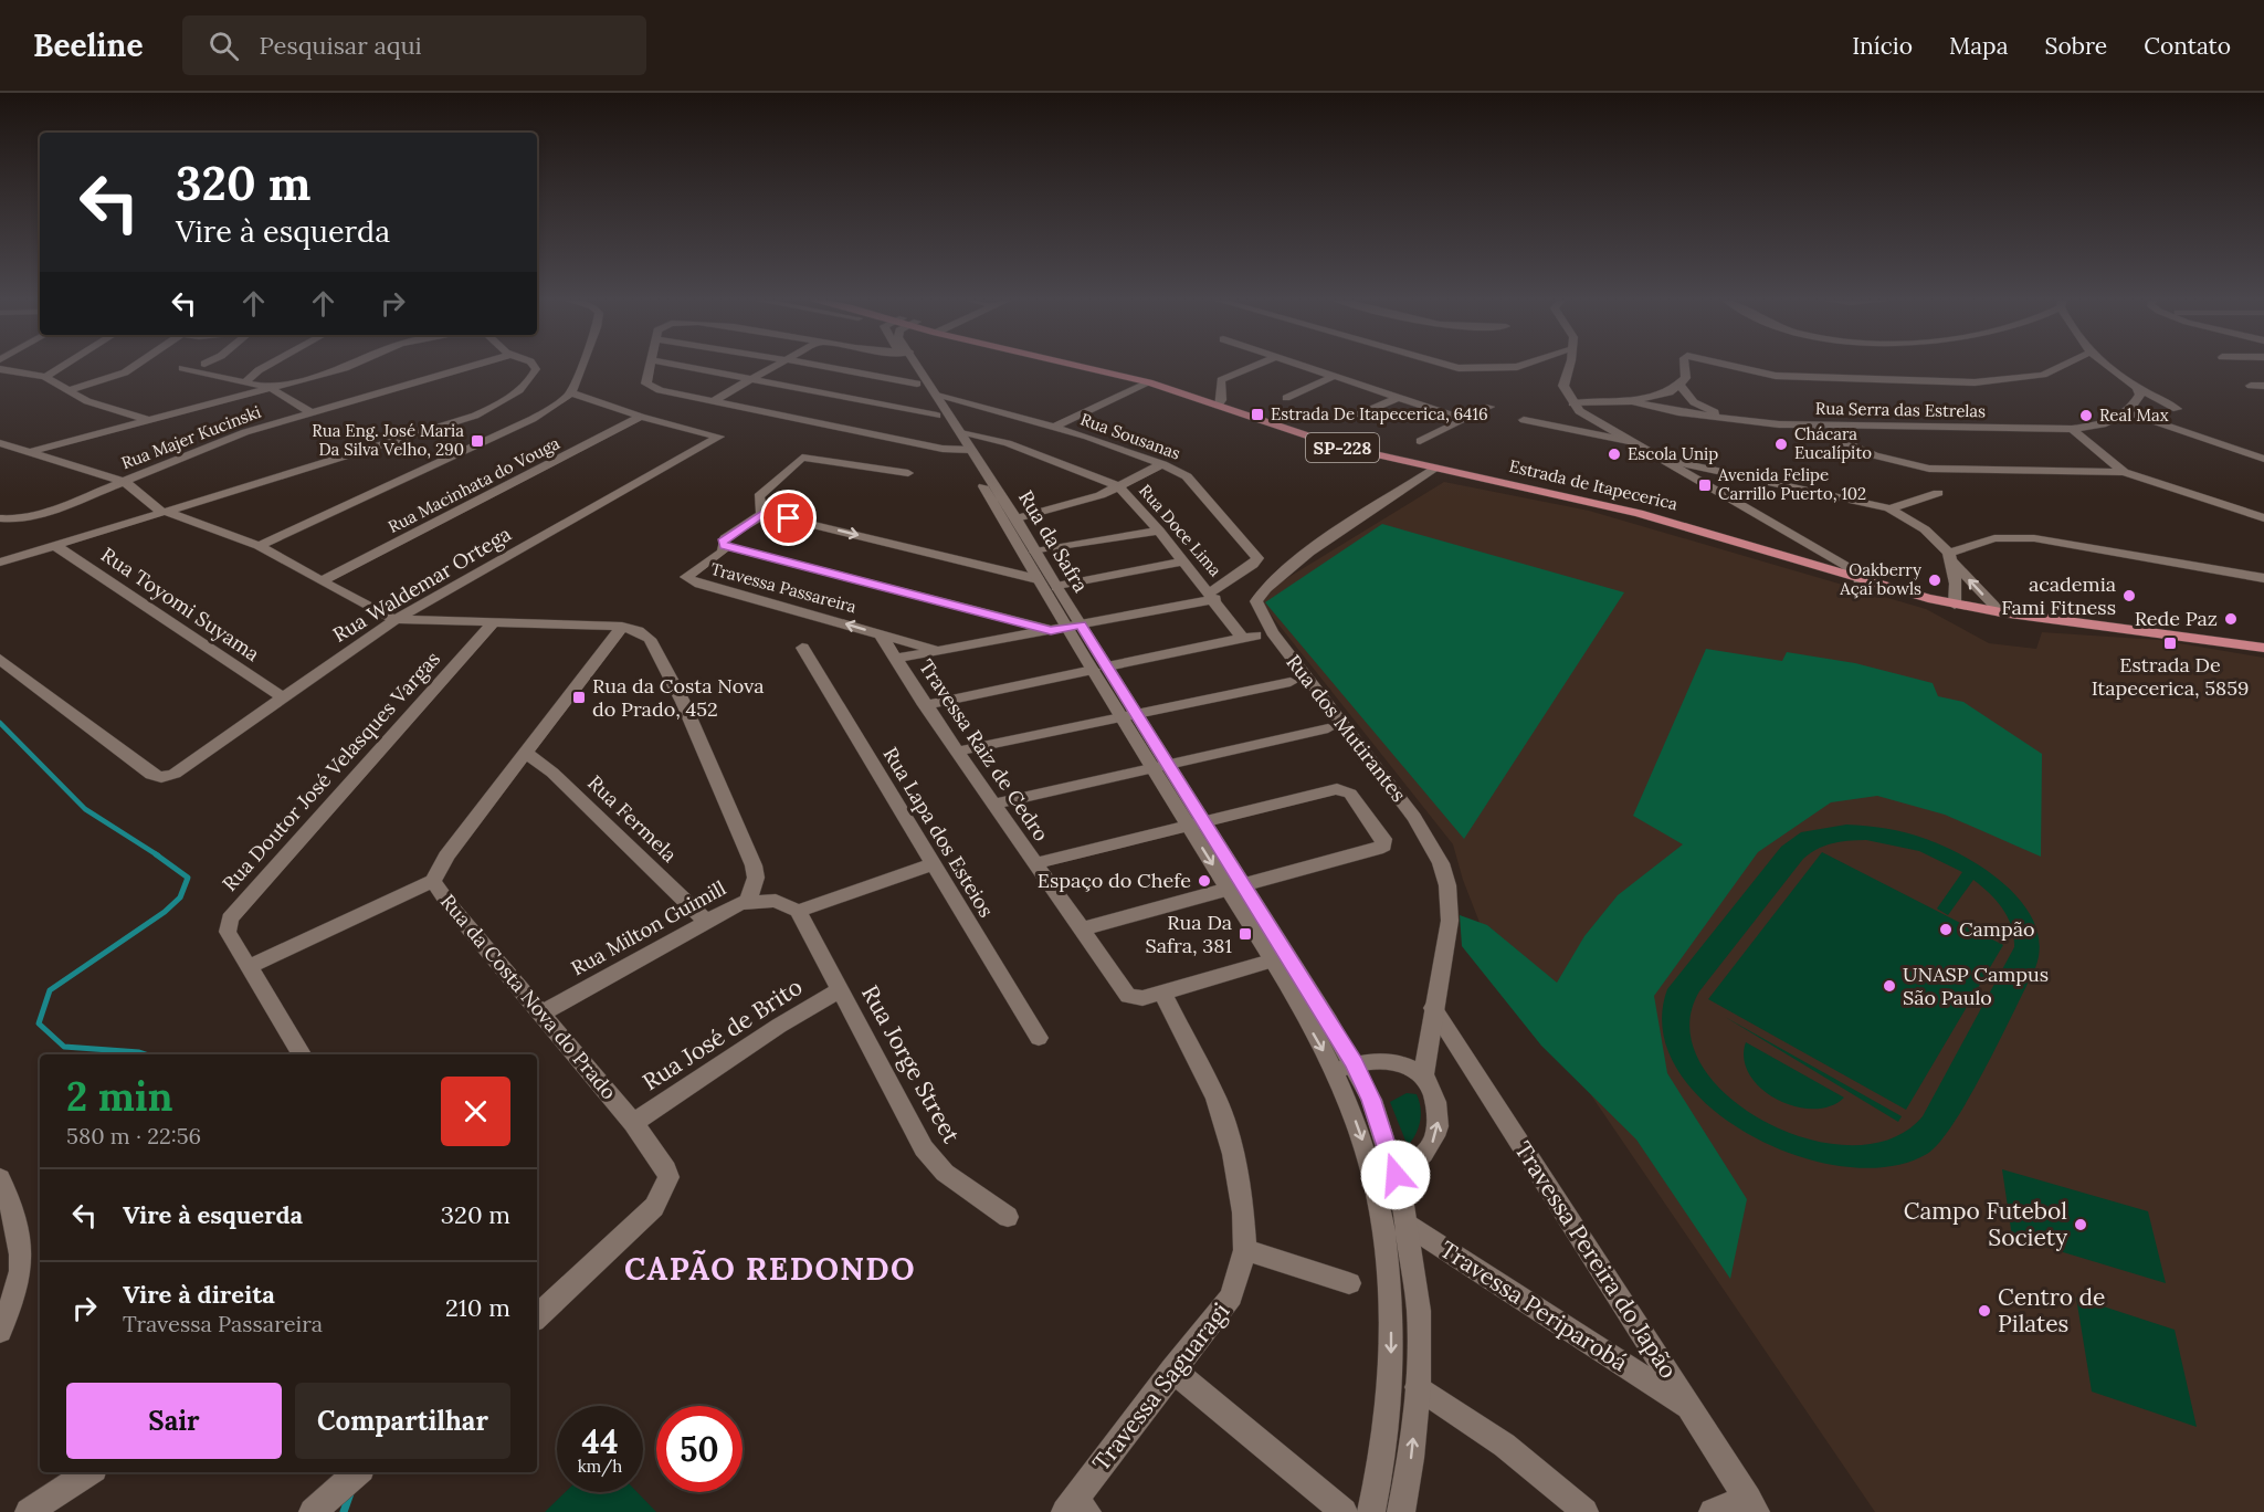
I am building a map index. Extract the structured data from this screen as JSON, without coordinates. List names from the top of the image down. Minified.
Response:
{"streets":{"main road":["SP-228","Estrada de Itapecerica"],"street":["Rua Serra das Estrelas","Rua Sousanas","Rua Majer Kucinski","Rua Macinhata do Vouga","Rua Doce Lima","Rua da Safra","Rua Waldemar Ortega","Travessa Passareira","Rua Toyomi Suyama","Rua dos Mutirantes","Travessa Raiz de Cedro","Rua Doutor José Velasques Vargas","Rua Fermela","Rua Lapa dos Esteios","Rua Milton Guimill","Rua da Costa Nova do Prado","Rua José de Brito","Rua Jorge Street","Travessa Pereira do Japão","Travessa Periparobá","Travessa Saguaragi"]},"crossings":[["Rua Sousanas","Rua Doce Lima"],["Rua Sousanas","Rua da Safra"],["Rua Macinhata do Vouga","Rua Waldemar Ortega"],["Estrada de Itapecerica","Rua dos Mutirantes"],["Rua Doce Lima","Rua da Safra"],["Rua Doce Lima","Travessa Raiz de Cedro"],["Rua da Safra","Travessa Raiz de Cedro"],["Rua Waldemar Ortega","Rua Toyomi Suyama"],["Travessa Passareira","Travessa Raiz de Cedro"],["Rua dos Mutirantes","Travessa Pereira do Japão"],["Travessa Raiz de Cedro","Travessa Saguaragi"],["Rua Fermela","Rua Milton Guimill"],["Rua Fermela","Rua da Costa Nova do Prado"],["Rua Milton Guimill","Rua da Costa Nova do Prado"],["Rua Milton Guimill","Rua Jorge Street"],["Rua da Costa Nova do Prado","Rua José de Brito"],["Rua José de Brito","Rua Jorge Street"],["Travessa Pereira do Japão","Travessa Periparobá"]],"districts":["CAPÃO REDONDO"],"places":{"transit":["Estrada De Itapecerica, 6416","Rua Eng. José Maria Da Silva Velho, 290","Avenida Felipe Carrillo Puerto, 102","Estrada De Itapecerica, 5859","Rua da Costa Nova do Prado, 452","Rua Da Safra, 381"],"other":["Real Max","Chácara Eucalípito","Escola Unip","Oakberry Açaí bowls","academia Fami Fitness","Rede Paz","Espaço do Chefe","Campão","UNASP Campus São Paulo","Campo Futebol Society","Centro de Pilates"]},"page":{"header":"Beeline","search":"Pesquisar aqui","nav":["Início","Mapa","Sobre","Contato"],"turn":["320 m","Vire à esquerda"],"heading":["2 min","580 m · 22:56"],"list":[{"name":"Vire à esquerda","value":"320 m"},{"name":"Vire à direita","note":"Travessa Passareira","value":"210 m"}],"buttons":["Sair","Compartilhar"],"speed":"44 km/h","limit":"50"}}
